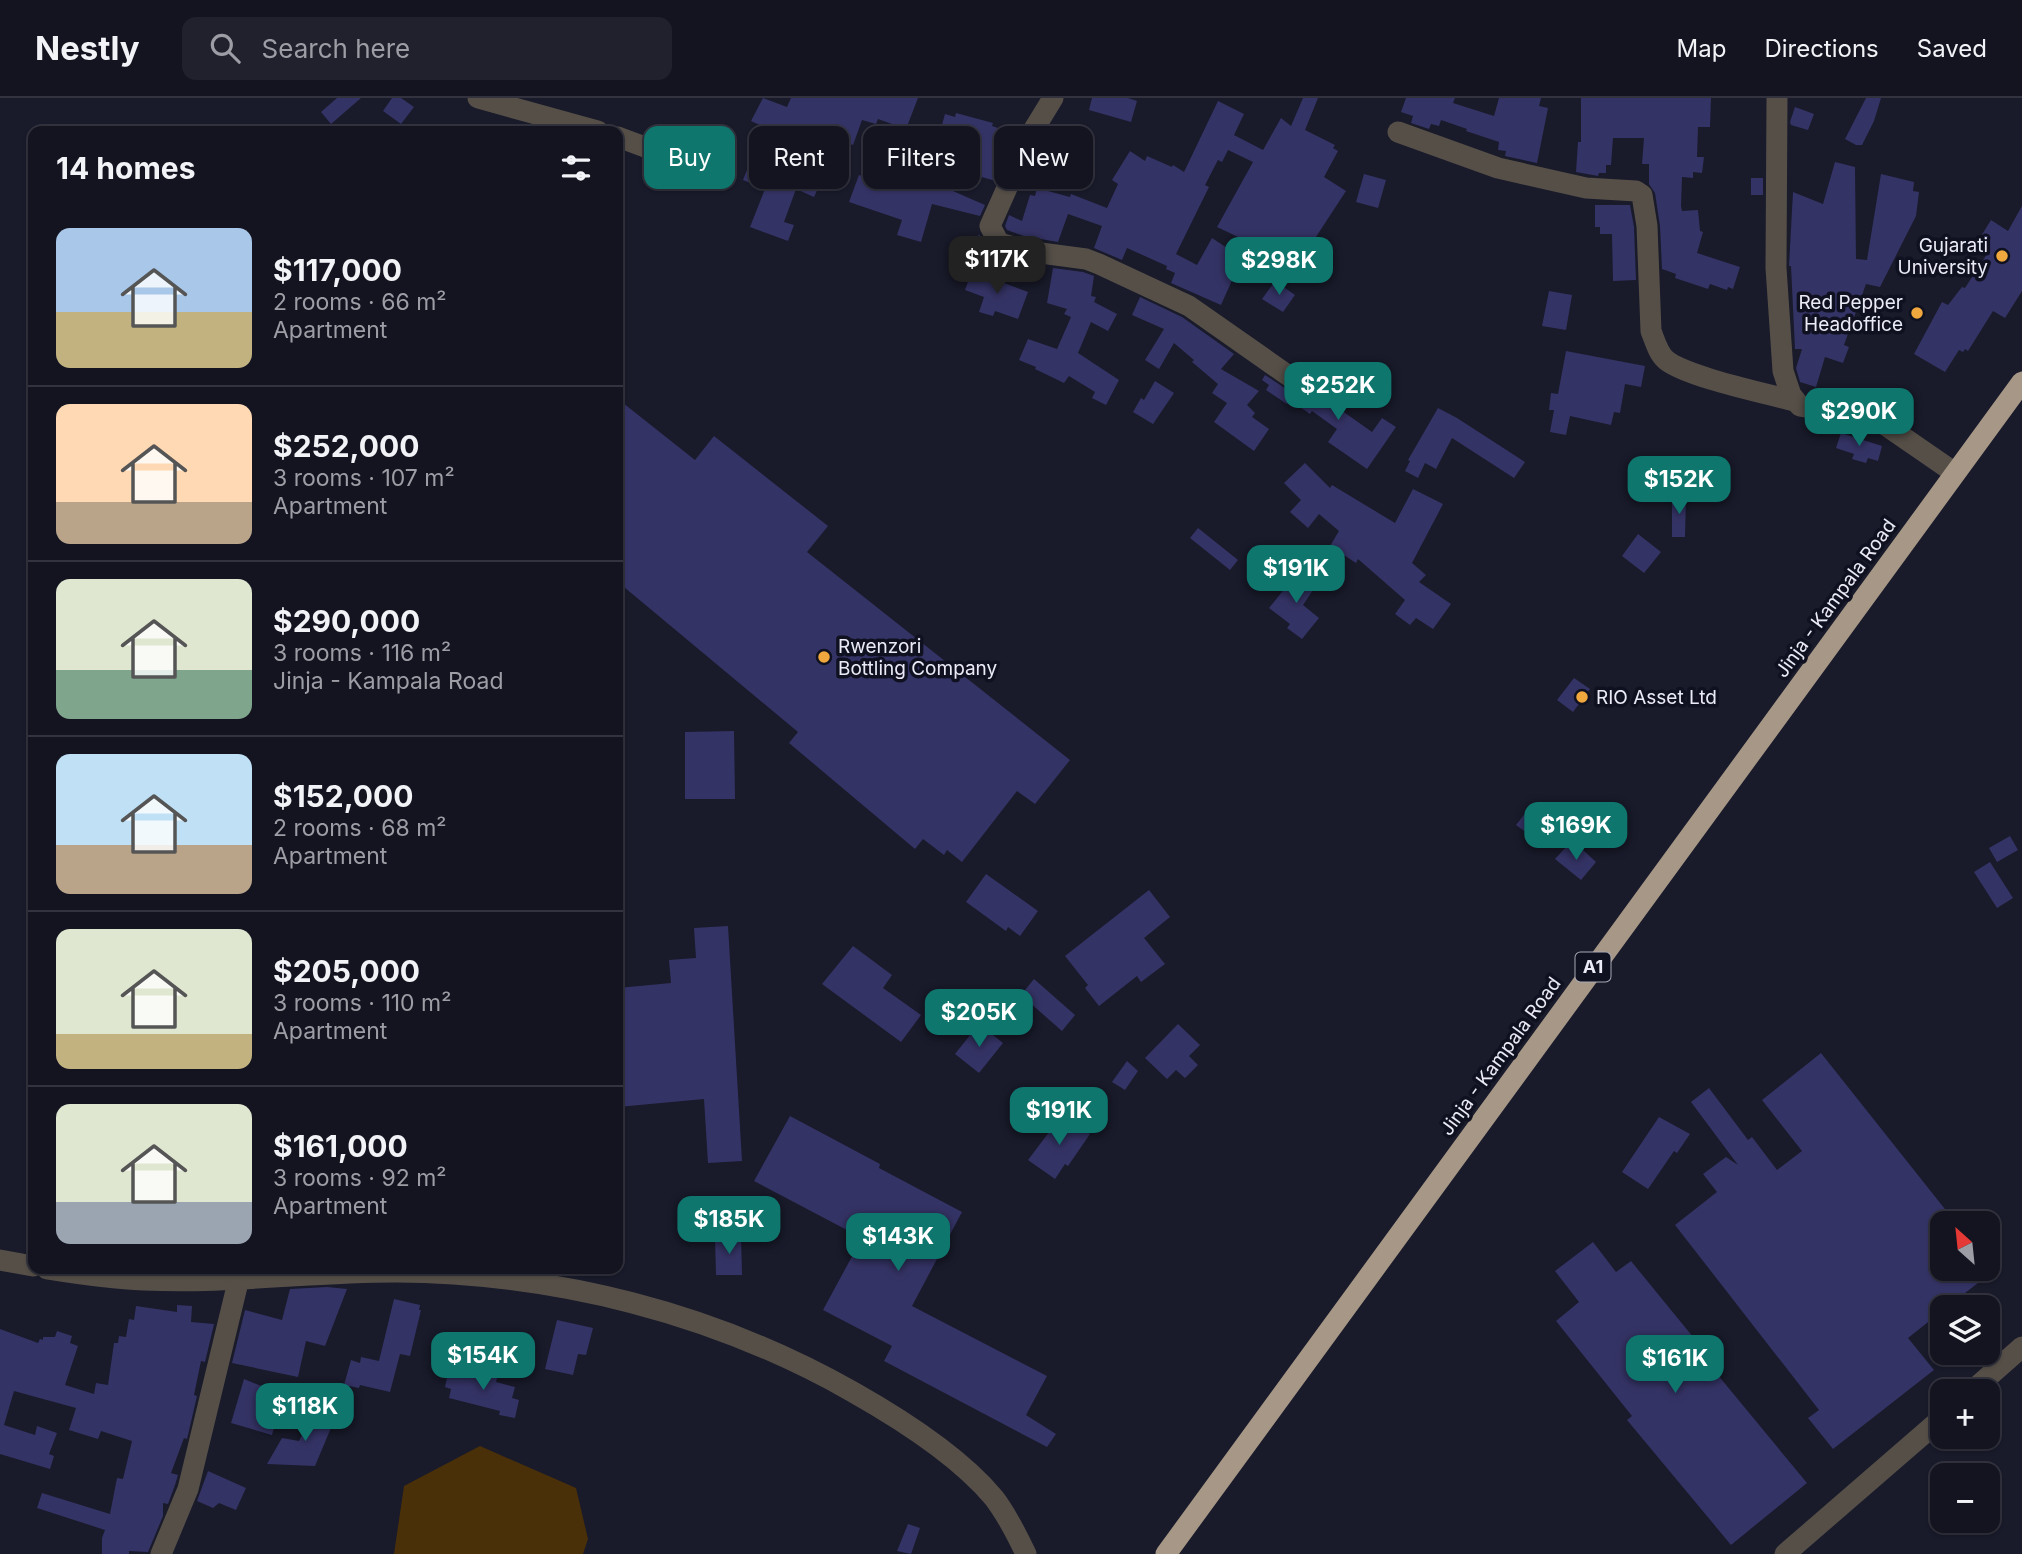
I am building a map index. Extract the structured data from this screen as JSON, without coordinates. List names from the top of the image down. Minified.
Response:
{"streets":{"highway":["Jinja - Kampala Road","A1"]},"places":["Gujarati University","Red Pepper Headoffice","Rwenzori Bottling Company","RIO Asset Ltd"],"north":"top left","page":{"header":"Nestly","search":"Search here","nav":["Map","Directions","Saved"],"chip":["Buy","Rent","Filters","New"],"heading":"14 homes","list":[{"name":"$117,000","note":"2 rooms · 66 m² · Apartment"},{"name":"$252,000","note":"3 rooms · 107 m² · Apartment"},{"name":"$290,000","note":"3 rooms · 116 m² · Jinja - Kampala Road"},{"name":"$152,000","note":"2 rooms · 68 m² · Apartment"},{"name":"$205,000","note":"3 rooms · 110 m² · Apartment"},{"name":"$161,000","note":"3 rooms · 92 m² · Apartment"}],"price":["$117K","$298K","$252K","$290K","$152K","$191K","$169K","$205K","$191K","$185K","$143K","$154K","$161K","$118K"],"map_buttons":["+","−"]}}
